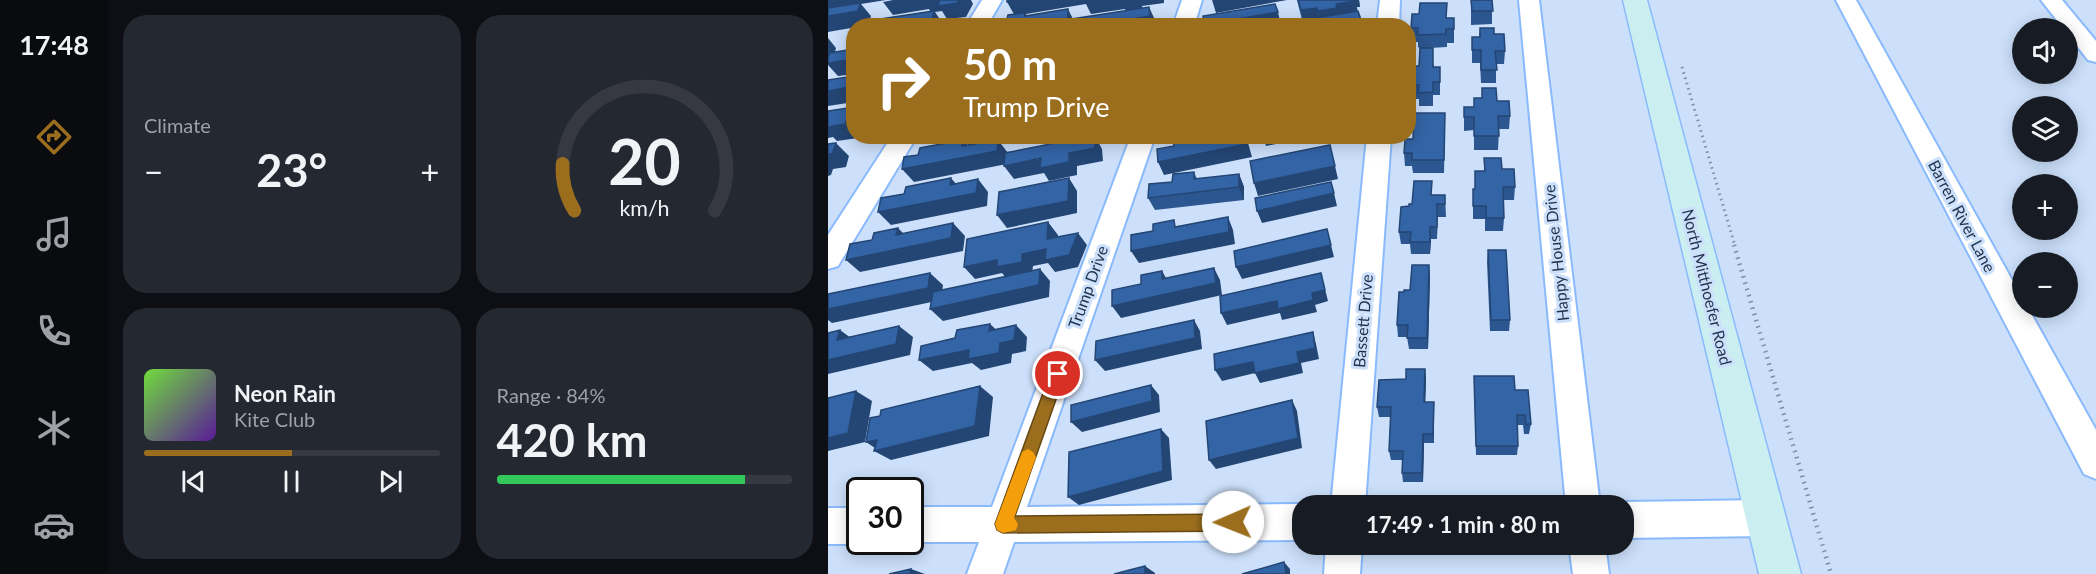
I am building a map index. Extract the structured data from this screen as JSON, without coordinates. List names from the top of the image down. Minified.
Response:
{"streets":{"main road":["North Mitthoefer Road"],"street":["Barren River Lane","Happy House Drive","Trump Drive","Bassett Drive"]},"page":{"tabs":"17:48","tile":["Climate",["Range · 84%","420 km"]],"map_buttons":["+","−"],"turn":["50 m","Trump Drive"],"heat":["−","23°","+"],"song":["Neon Rain","Kite Club"],"limit":"30","trip":"17:49 · 1 min · 80 m","gauge":["20","km/h"]}}
